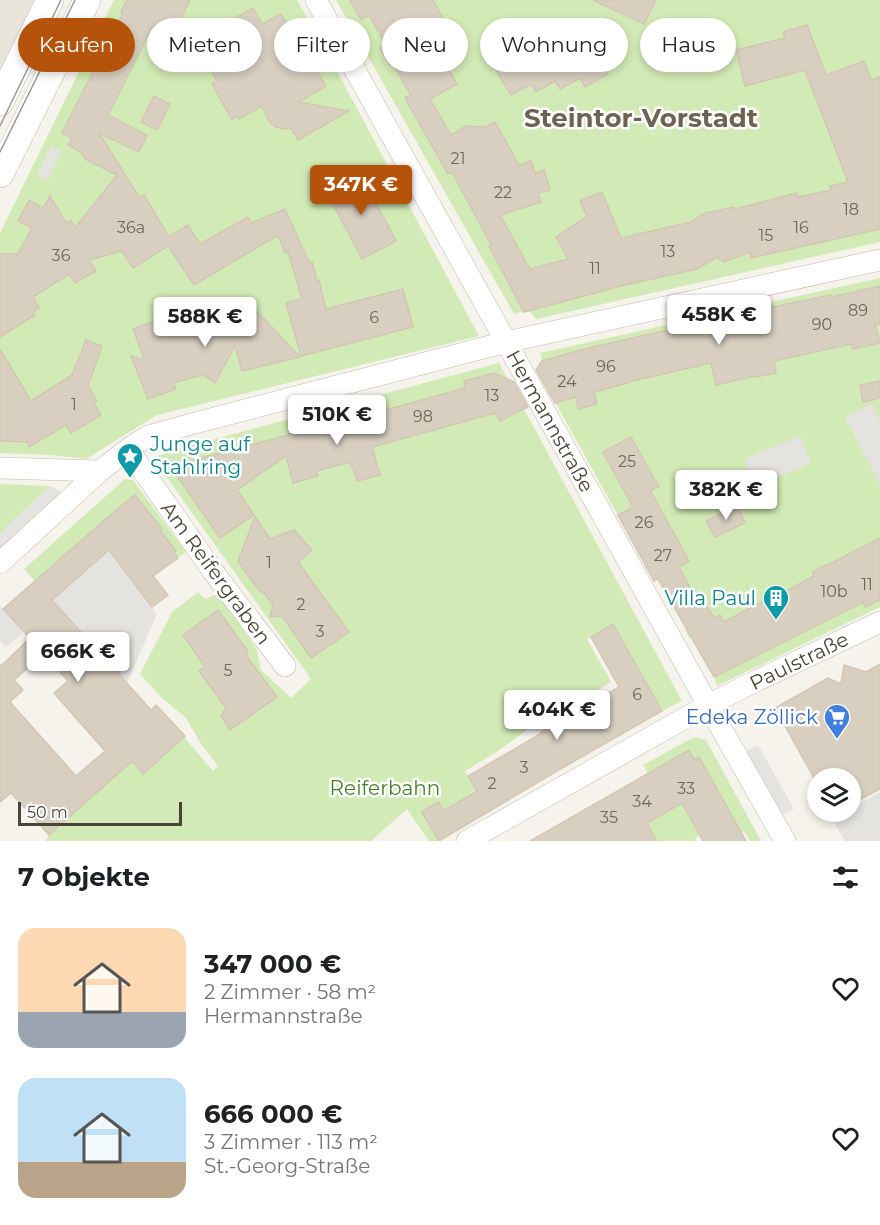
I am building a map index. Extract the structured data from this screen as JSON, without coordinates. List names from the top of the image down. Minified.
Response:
{"streets":{"street":["Hermannstraße","Am Reifergraben","Paulstraße"]},"crossings":[["Hermannstraße","Paulstraße"]],"districts":["Steintor-Vorstadt"],"parks":["Reiferbahn"],"places":{"place":["Junge auf Stahlring"],"building":["Villa Paul"],"supermarket":["Edeka Zöllick"]},"house_numbers":["21","22","18","36a","16","15","13","36","11","89","6","90","96","24","13","1","98","25","26","27","1","11","10b","2","3","5","6","3","2","33","34","35"],"scale_bar":"50 m","page":{"chip":["Kaufen","Mieten","Filter","Neu","Wohnung","Haus"],"price":["347K €","458K €","588K €","510K €","382K €","666K €","404K €"],"scale":"50 m","heading":"7 Objekte","list":[{"name":"347 000 €","note":"2 Zimmer · 58 m² · Hermannstraße"},{"name":"666 000 €","note":"3 Zimmer · 113 m² · St.-Georg-Straße"}]}}
